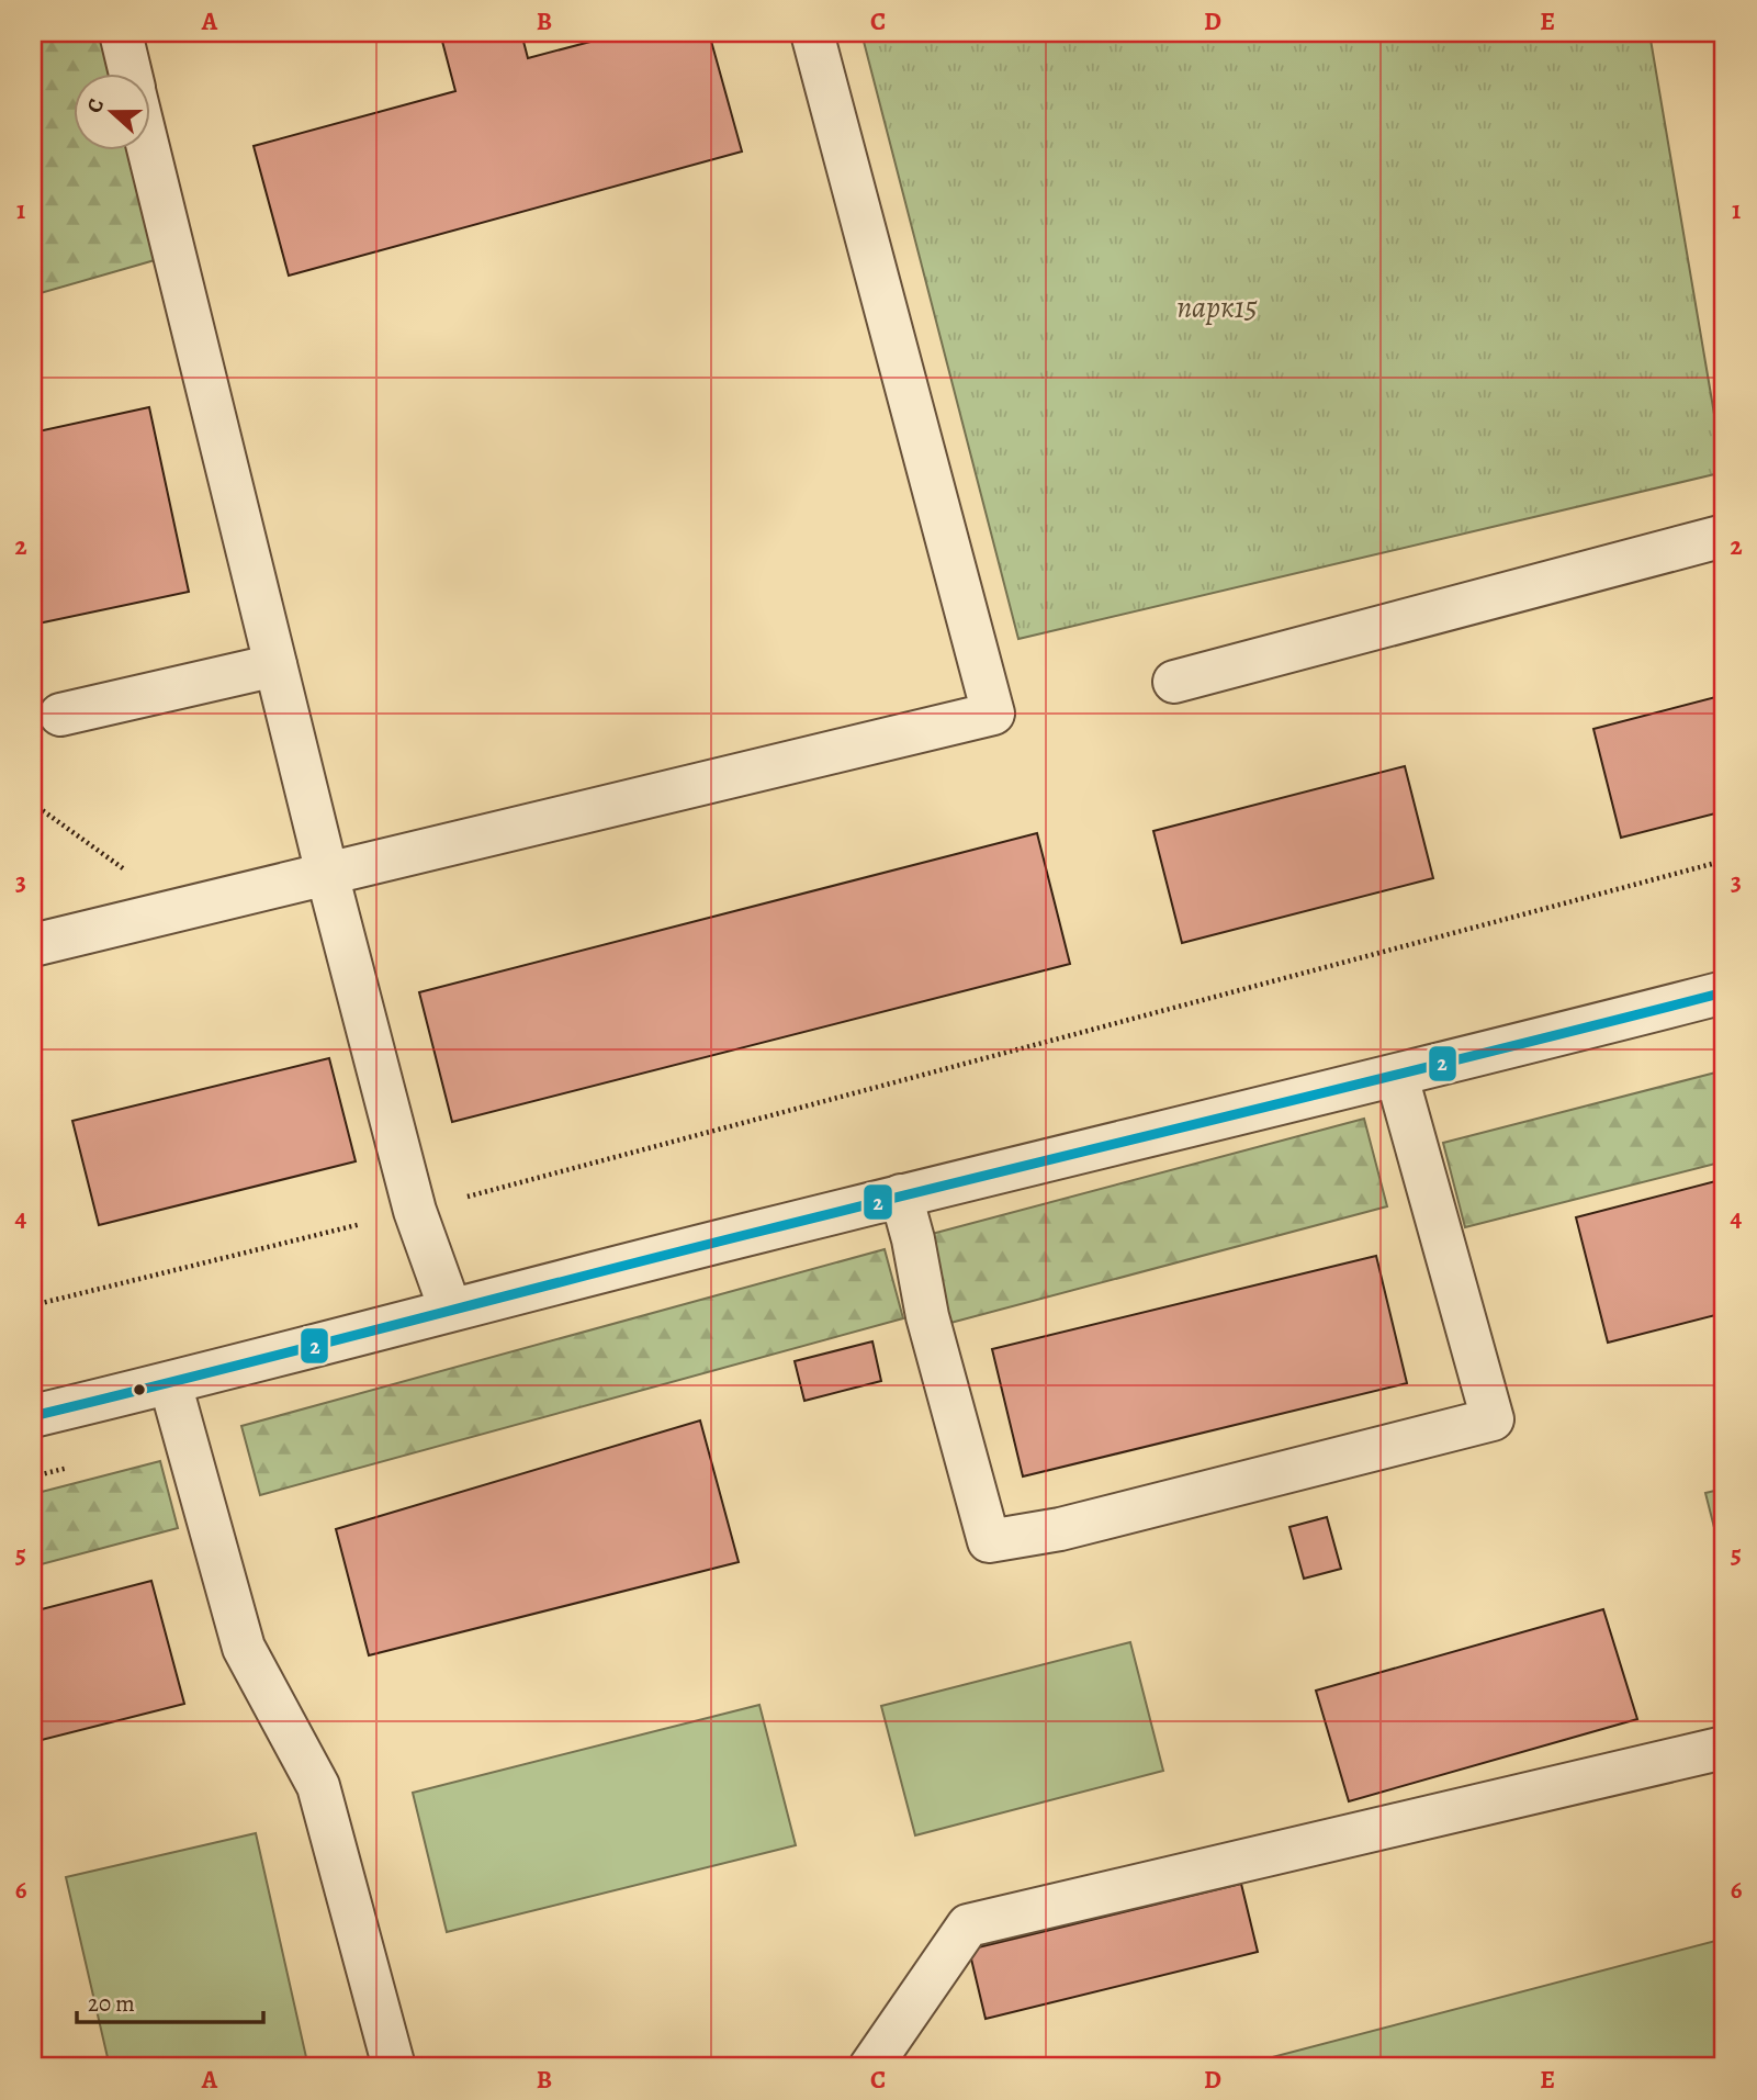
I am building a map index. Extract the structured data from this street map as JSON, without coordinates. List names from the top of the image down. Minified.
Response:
{"parks":["парк15"],"lines":["transit line 2"],"scale_bar":"20 m","north":"left","grid":{"columns":["A","B","C","D","E"],"rows":["1","2","3","4","5","6"]}}
